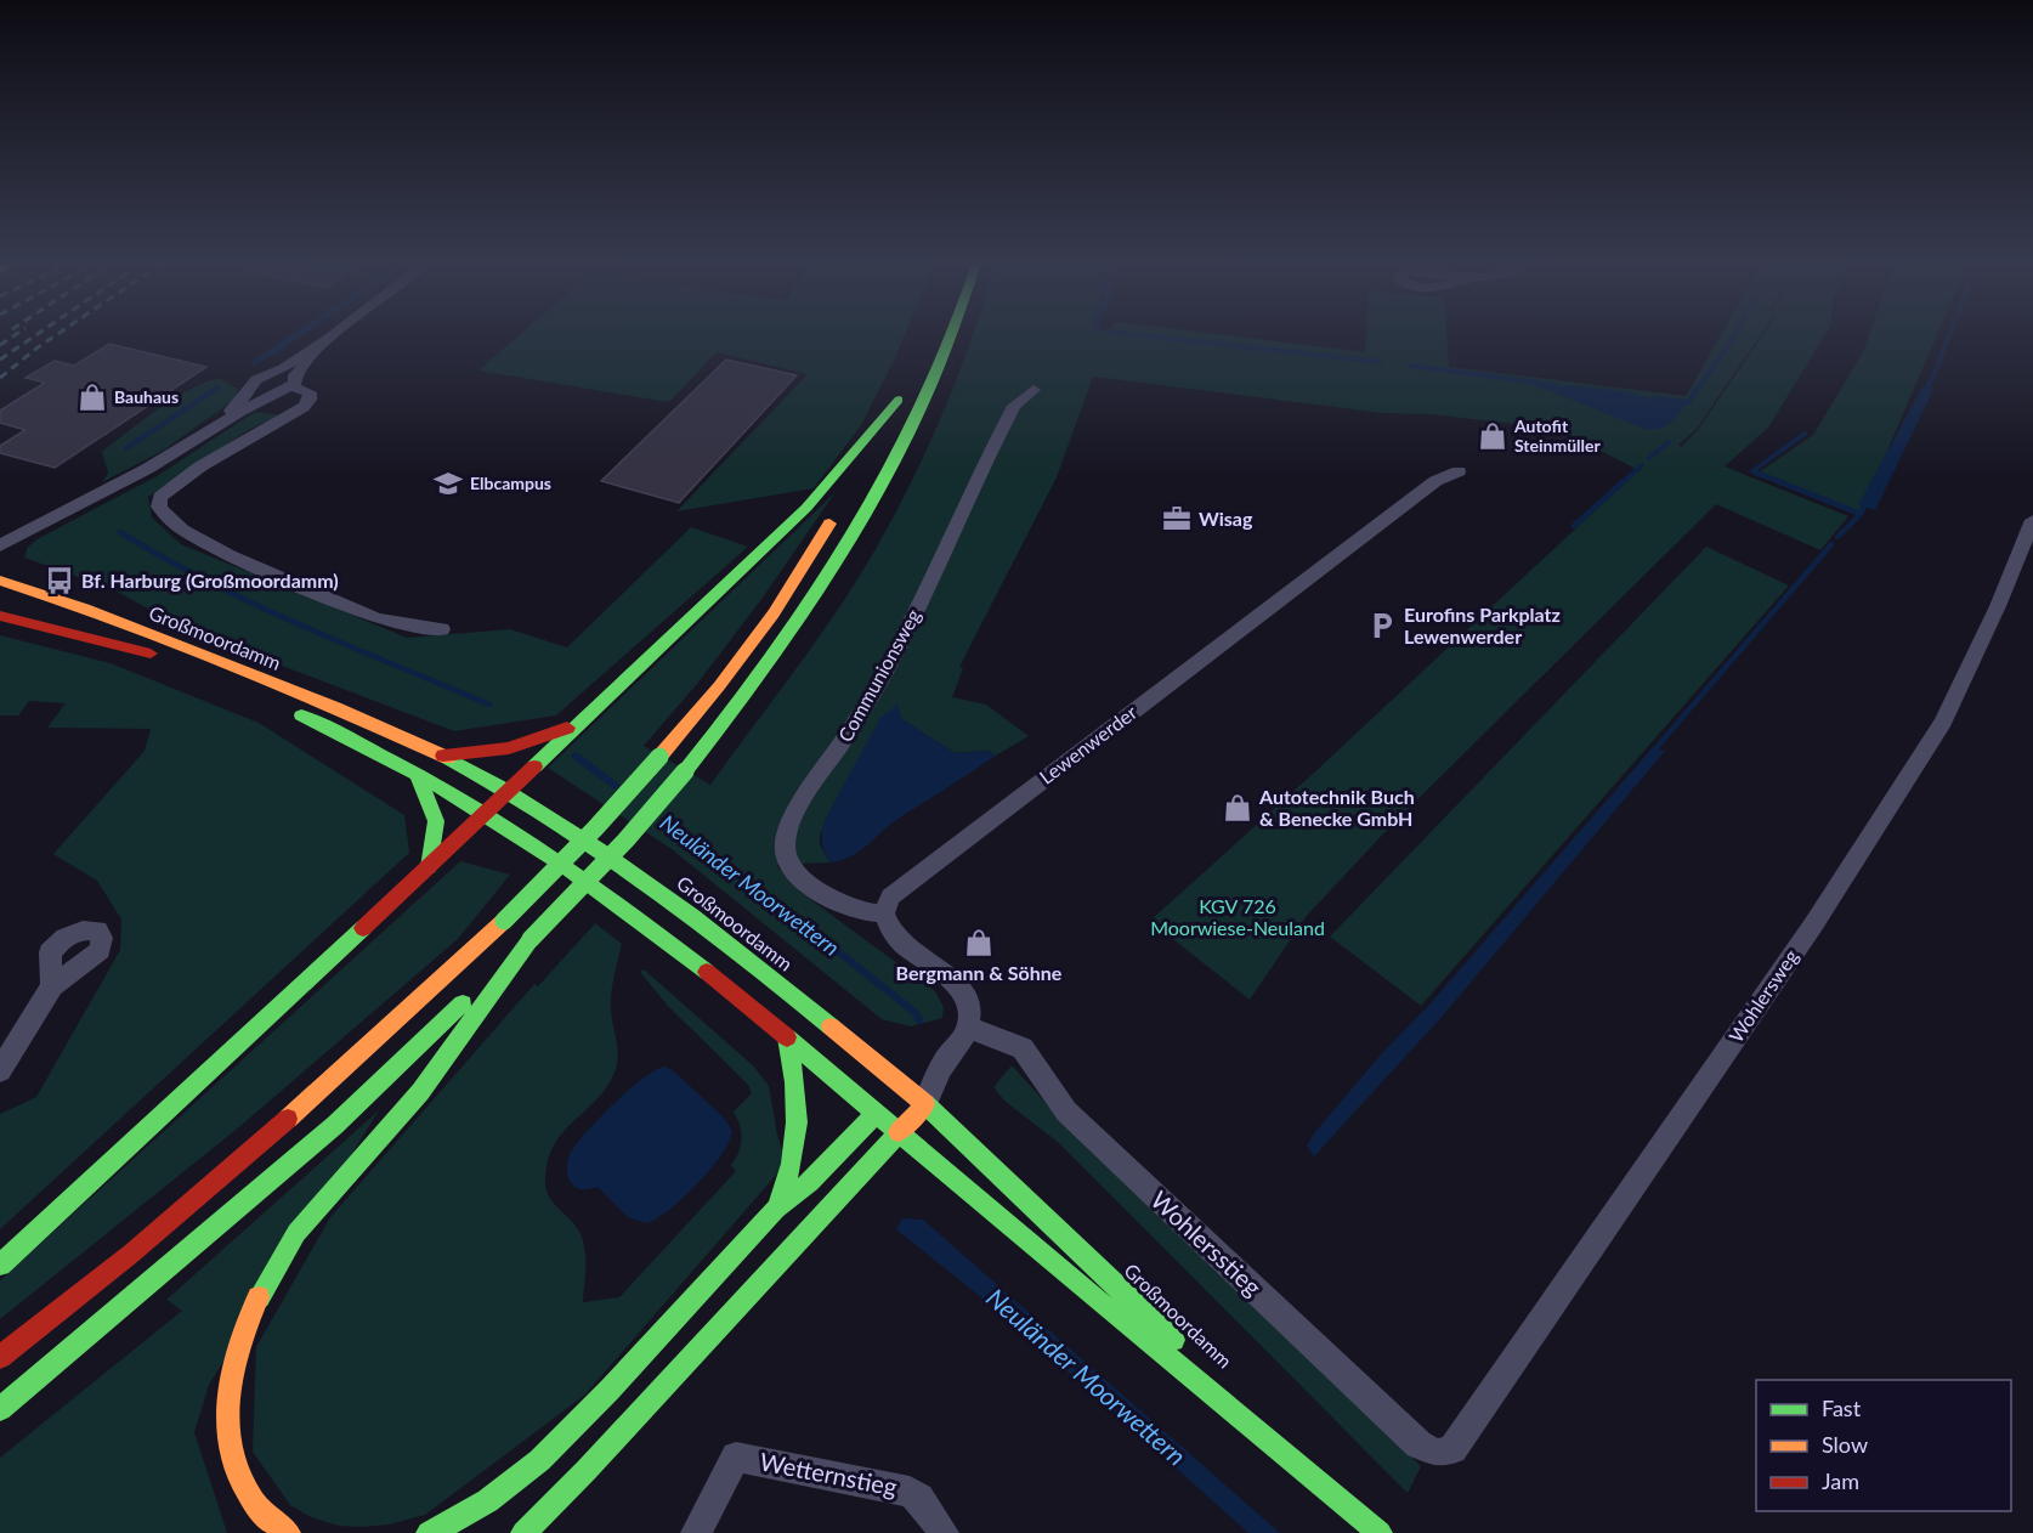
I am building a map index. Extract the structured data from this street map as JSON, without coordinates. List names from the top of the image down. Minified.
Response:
{"streets":{"main road":["Großmoordamm"],"street":["Communionsweg","Lewenwerder","Wohlersweg","Wohlersstieg","Wetternstieg"]},"crossings":[["Communionsweg","Lewenwerder"],["Wohlersweg","Wohlersstieg"]],"water":["Neuländer Moorwettern"],"parks":["KGV 726 Moorwiese-Neuland"],"places":{"shop":["Bauhaus","Autofit Steinmüller","Autotechnik Buch & Benecke GmbH","Bergmann & Söhne"],"school or university":["Elbcampus"],"office":["Wisag"],"bus stop":["Bf. Harburg (Großmoordamm)"],"parking":["Eurofins Parkplatz Lewenwerder"]},"legend":["Fast","Slow","Jam"]}
